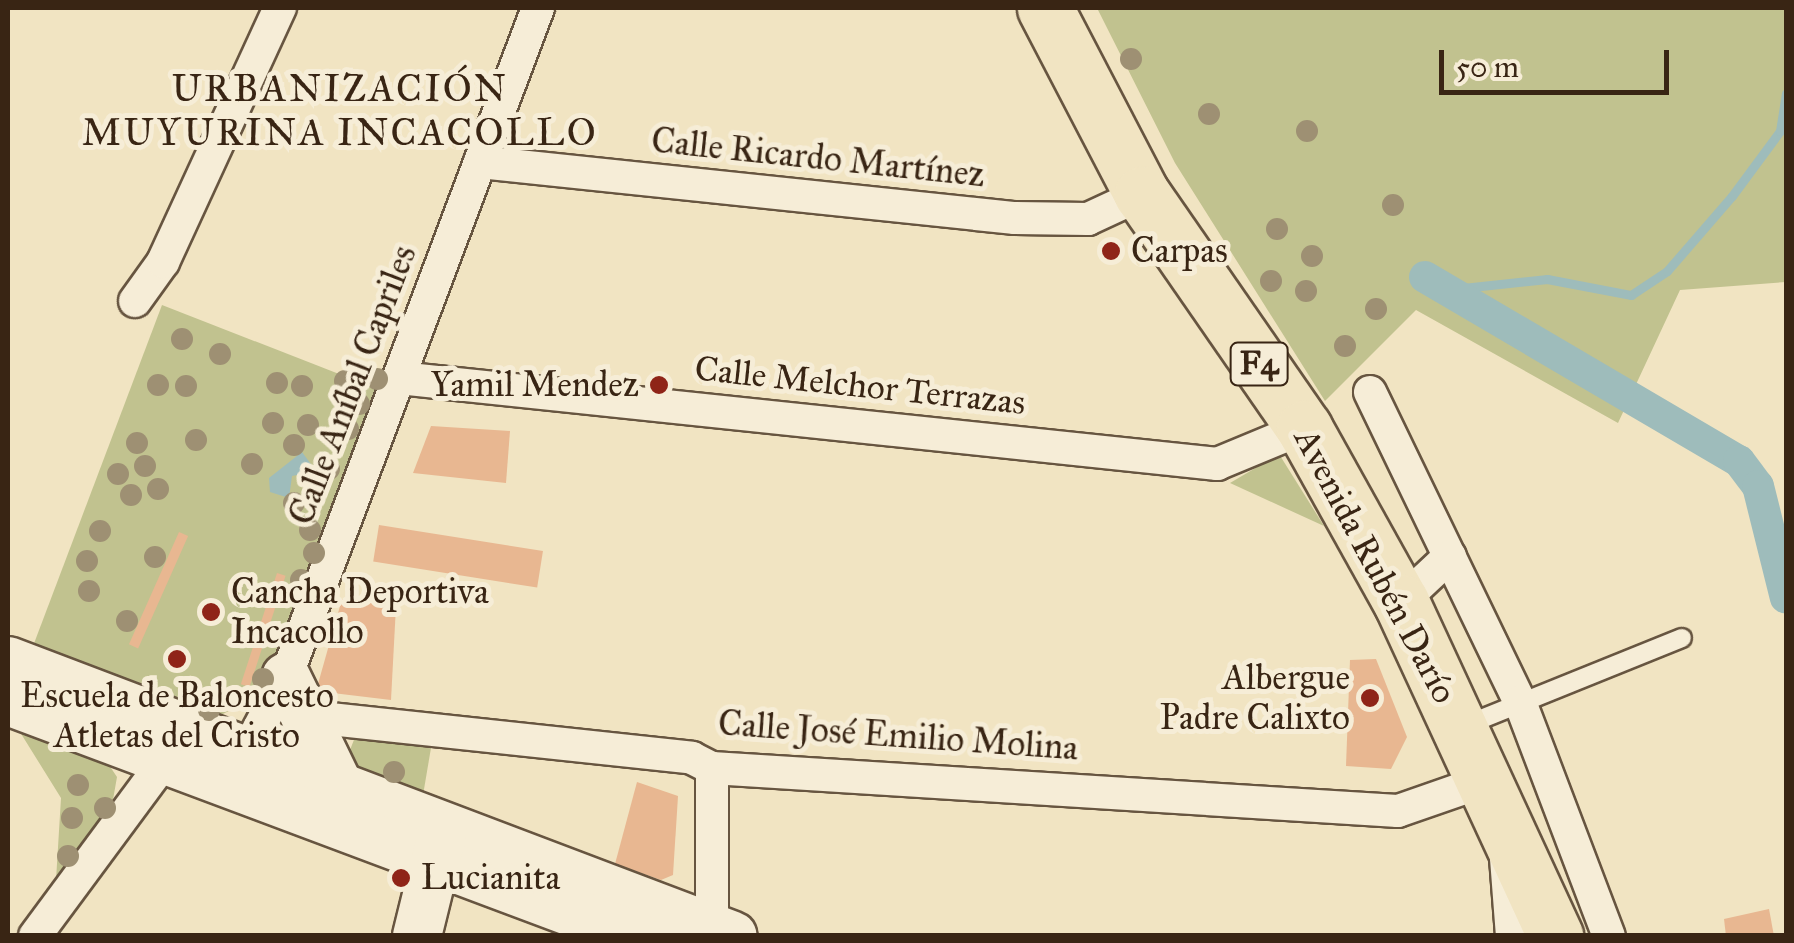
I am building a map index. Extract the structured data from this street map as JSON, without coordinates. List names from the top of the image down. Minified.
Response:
{"streets":{"highway":["F4","Avenida Rubén Darío"],"street":["Calle Ricardo Martínez","Calle Aníbal Capriles","Calle Melchor Terrazas","Calle José Emilio Molina"]},"crossings":[["Calle Ricardo Martínez","Calle Aníbal Capriles"],["Calle Ricardo Martínez","Avenida Rubén Darío"],["Calle Aníbal Capriles","Calle Melchor Terrazas"],["Calle Aníbal Capriles","Calle José Emilio Molina"],["Calle Melchor Terrazas","Avenida Rubén Darío"],["Avenida Rubén Darío","Calle José Emilio Molina"]],"districts":["URBANIZACIÓN MUYURINA INCACOLLO"],"places":["Carpas","Yamil Mendez","Cancha Deportiva Incacollo","Escuela de Baloncesto Atletas del Cristo","Albergue Padre Calixto","Lucianita"],"scale_bar":"50 m"}
